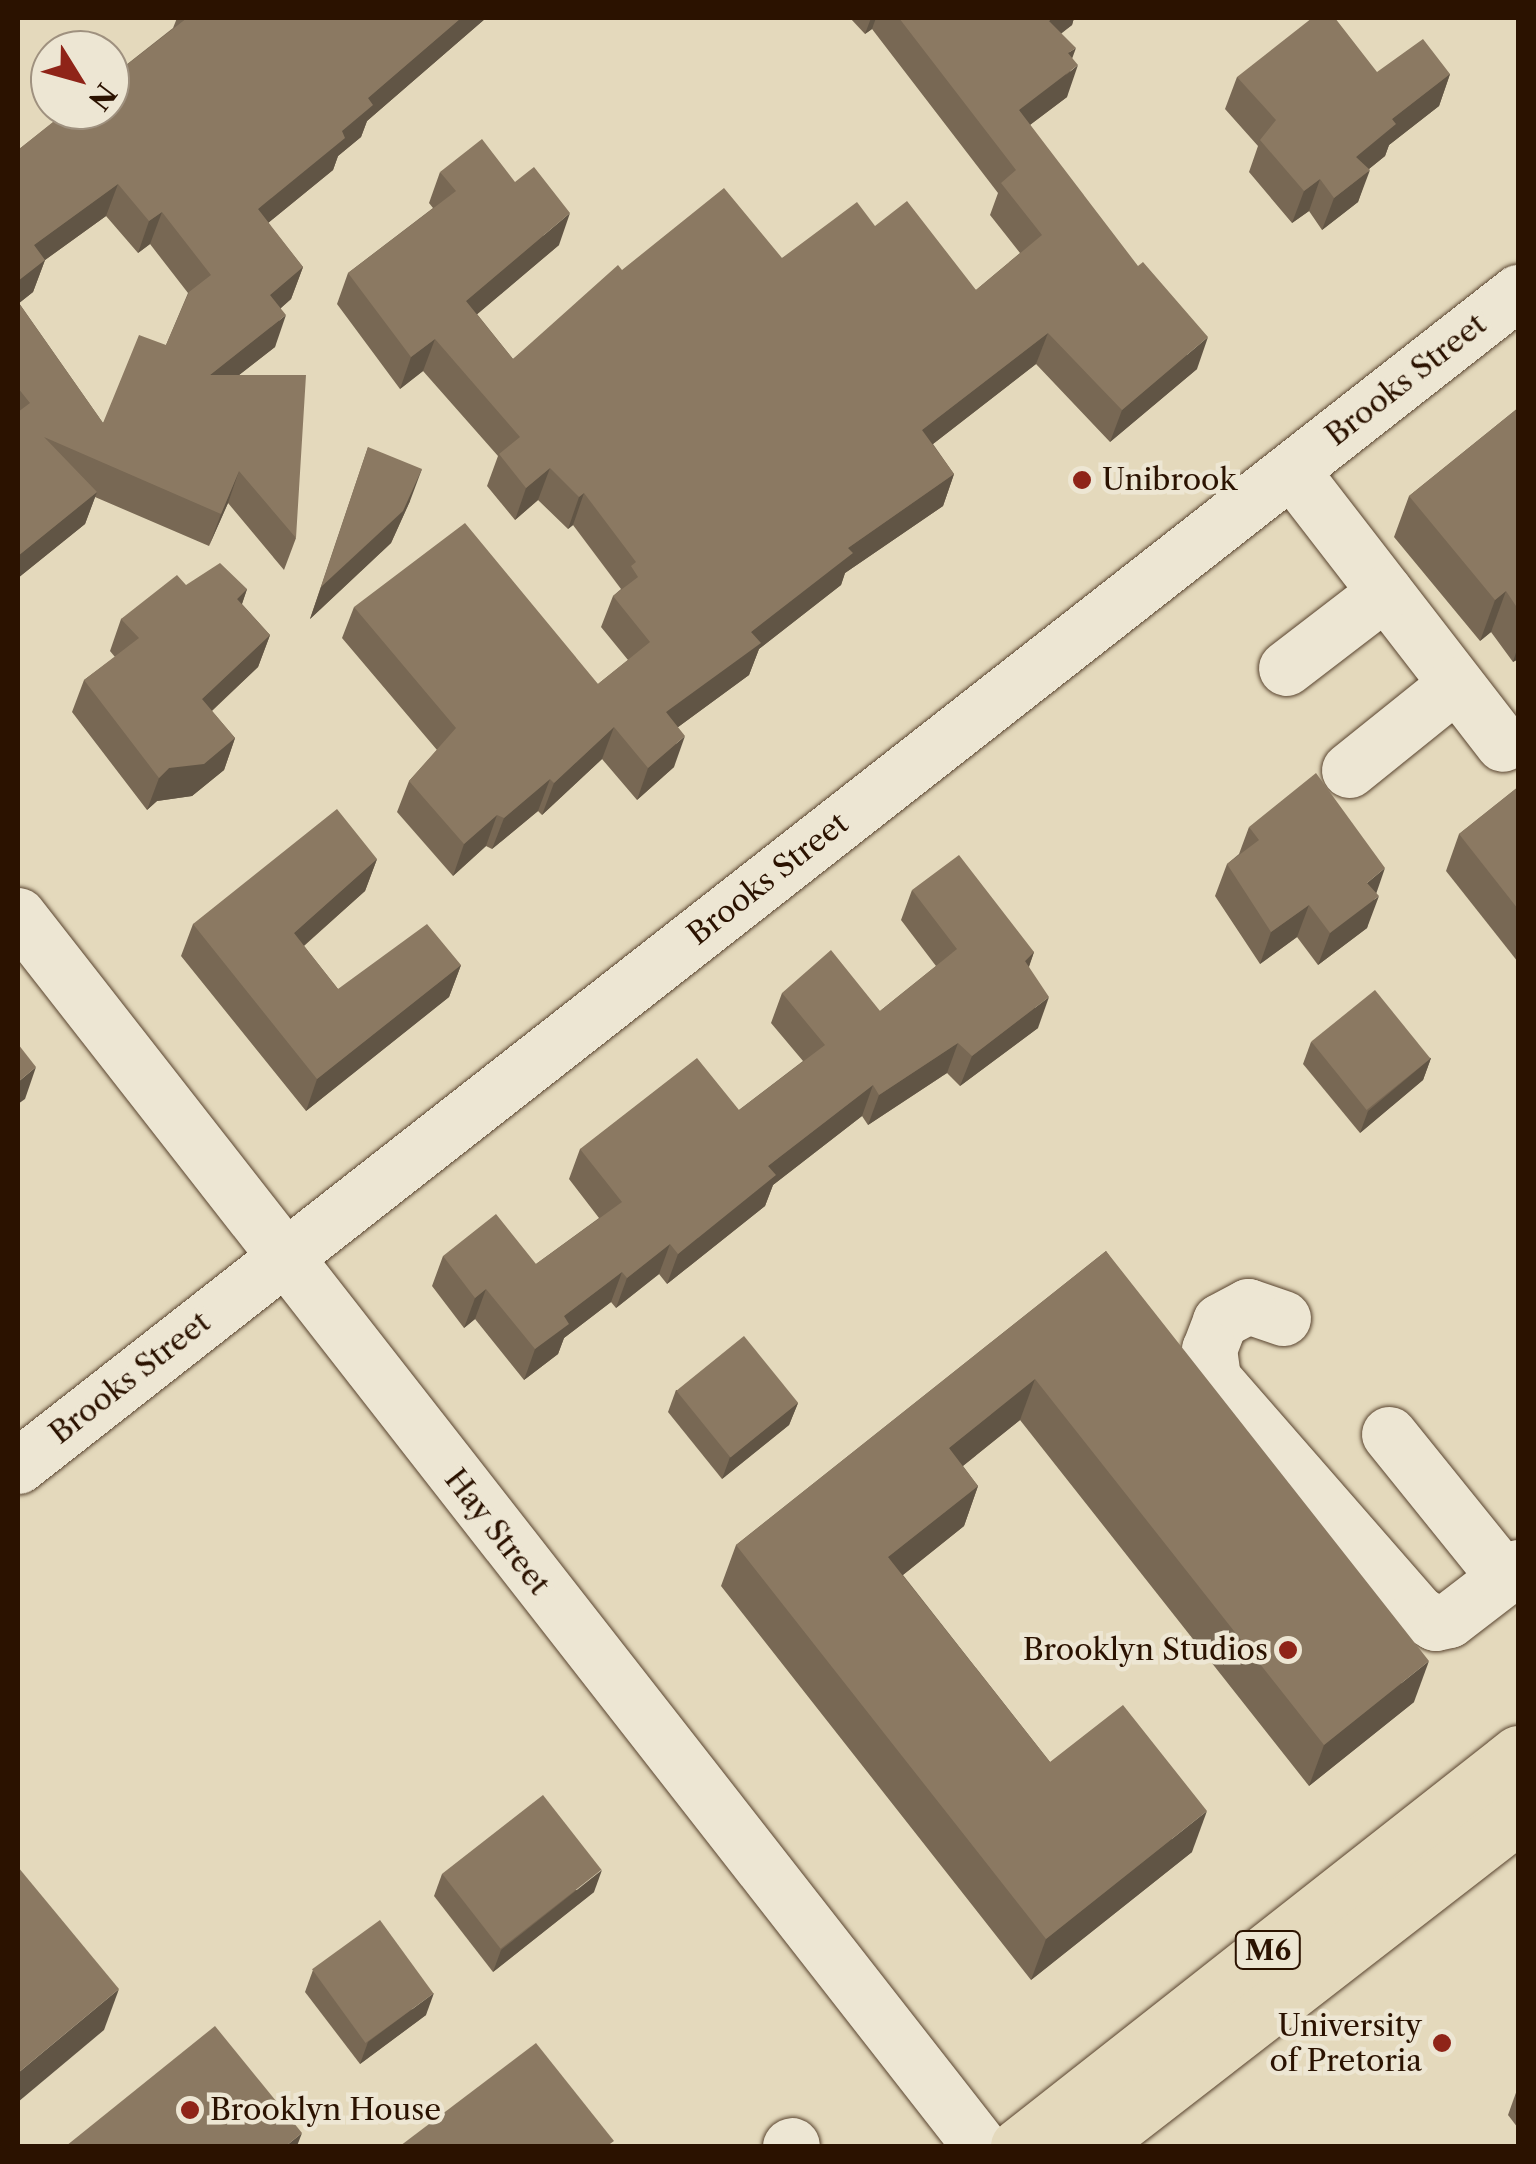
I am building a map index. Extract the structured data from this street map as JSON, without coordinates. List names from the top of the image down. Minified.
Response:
{"streets":{"main road":["M6"],"street":["Brooks Street","Hay Street"]},"crossings":[["Brooks Street","Hay Street"]],"places":["Unibrook","Brooklyn Studios","University of Pretoria","Brooklyn House"],"north":"bottom right"}
